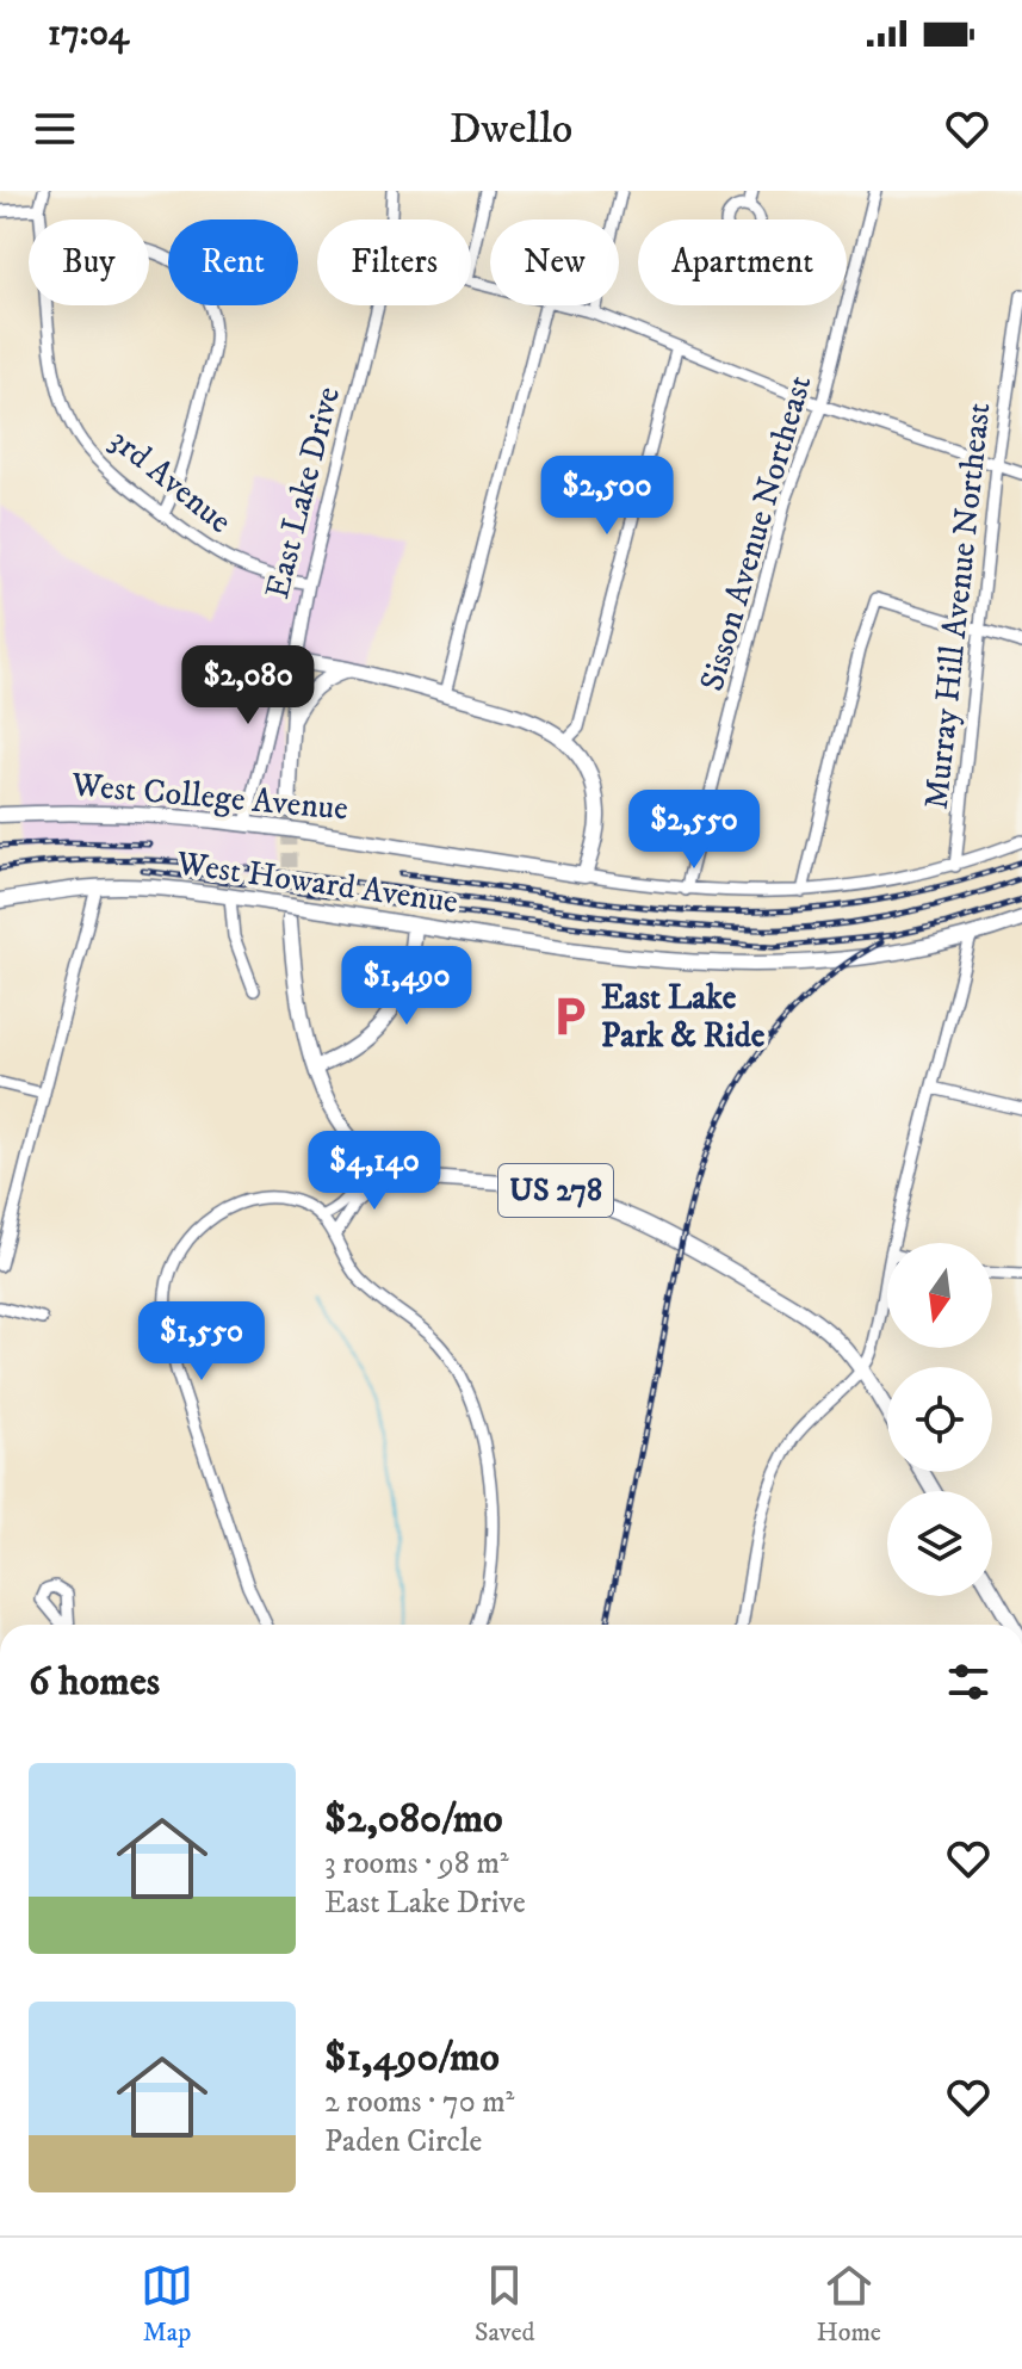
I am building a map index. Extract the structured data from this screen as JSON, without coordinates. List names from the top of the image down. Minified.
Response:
{"streets":{"main road":["East Lake Drive","West College Avenue","West Howard Avenue","US 278"],"street":["3rd Avenue","Sisson Avenue Northeast","Murray Hill Avenue Northeast"]},"crossings":[["3rd Avenue","East Lake Drive"]],"places":{"parking":["East Lake Park & Ride"]},"north":"bottom","page":{"status":"17:04","header":"Dwello","chip":["Buy","Rent","Filters","New","Apartment"],"price":["$2,500","$2,080","$2,550","$1,490","$4,140","$1,550"],"heading":"6 homes","list":[{"name":"$2,080/mo","note":"3 rooms · 98 m² · East Lake Drive"},{"name":"$1,490/mo","note":"2 rooms · 70 m² · Paden Circle"}],"tabs":["Map","Saved","Home"]}}
